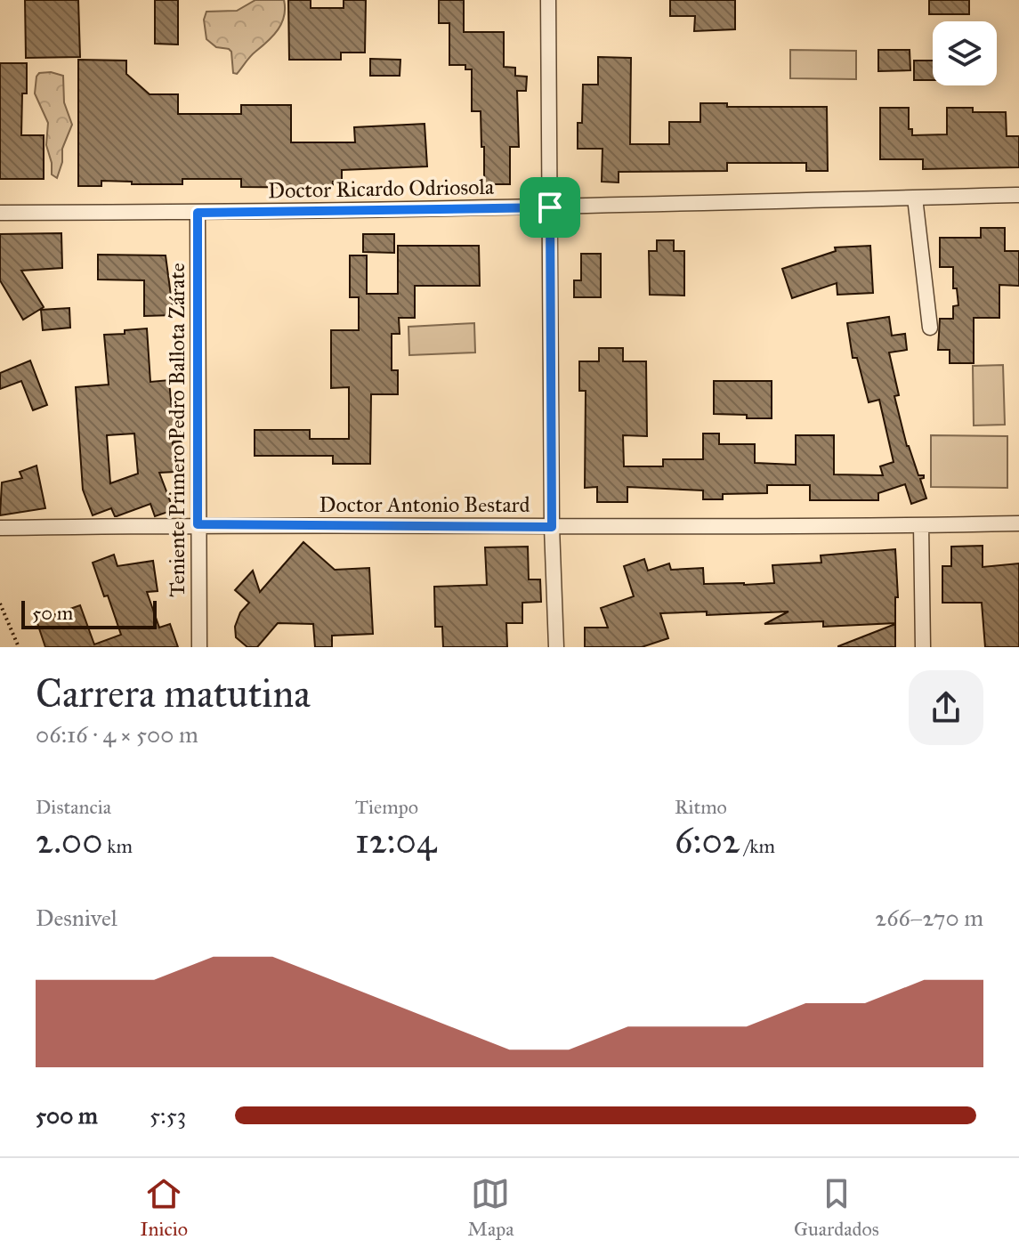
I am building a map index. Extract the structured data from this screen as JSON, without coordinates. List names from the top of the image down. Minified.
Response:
{"streets":{"street":["Doctor Ricardo Odriosola","Teniente Primero Pedro Ballota Zárate","Doctor Antonio Bestard"]},"crossings":[["Doctor Ricardo Odriosola","Teniente Primero Pedro Ballota Zárate"],["Teniente Primero Pedro Ballota Zárate","Doctor Antonio Bestard"]],"scale_bar":"50 m","page":{"scale":"50 m","heading":["Carrera matutina","06:16 · 4 × 500 m"],"stats":[["Distancia","2.00 km"],["Tiempo","12:04"],["Ritmo","6:02 /km"]],"chart":["Desnivel","266–270 m"],"list":[{"name":"500 m","note":"5:53"}],"tabs":["Inicio","Mapa","Guardados"]}}
